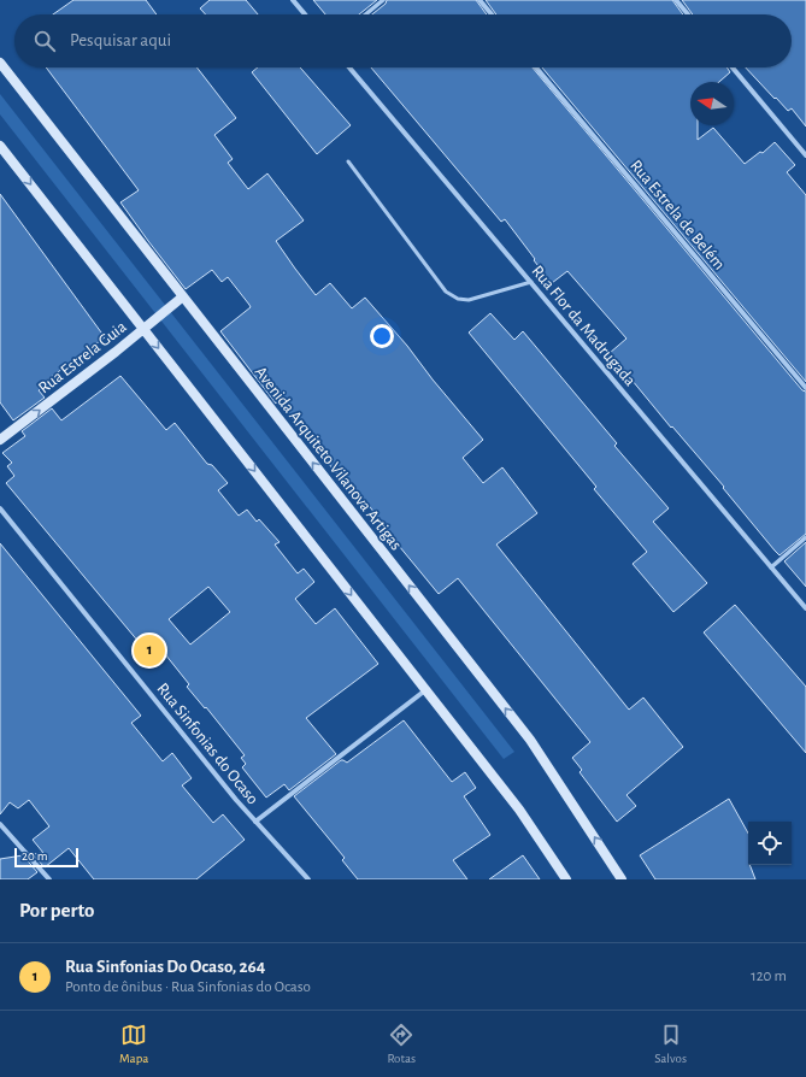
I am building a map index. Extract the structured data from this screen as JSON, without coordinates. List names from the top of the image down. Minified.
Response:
{"streets":{"main road":["Rua Estrela Guia","Avenida Arquiteto Vilanova Artigas"],"street":["Rua Estrela de Belém","Rua Flor da Madrugada","Rua Sinfonias do Ocaso"]},"crossings":[["Rua Estrela Guia","Avenida Arquiteto Vilanova Artigas"]],"one_way":["Rua Estrela Guia"],"scale_bar":"20 m","north":"left","page":{"search":"Pesquisar aqui","pins":"1","scale":"20 m","heading":"Por perto","list":[{"mark":"1","name":"Rua Sinfonias Do Ocaso, 264","note":"Ponto de ônibus · Rua Sinfonias do Ocaso","value":"120 m"}],"nav":["Mapa","Rotas","Salvos"]}}
